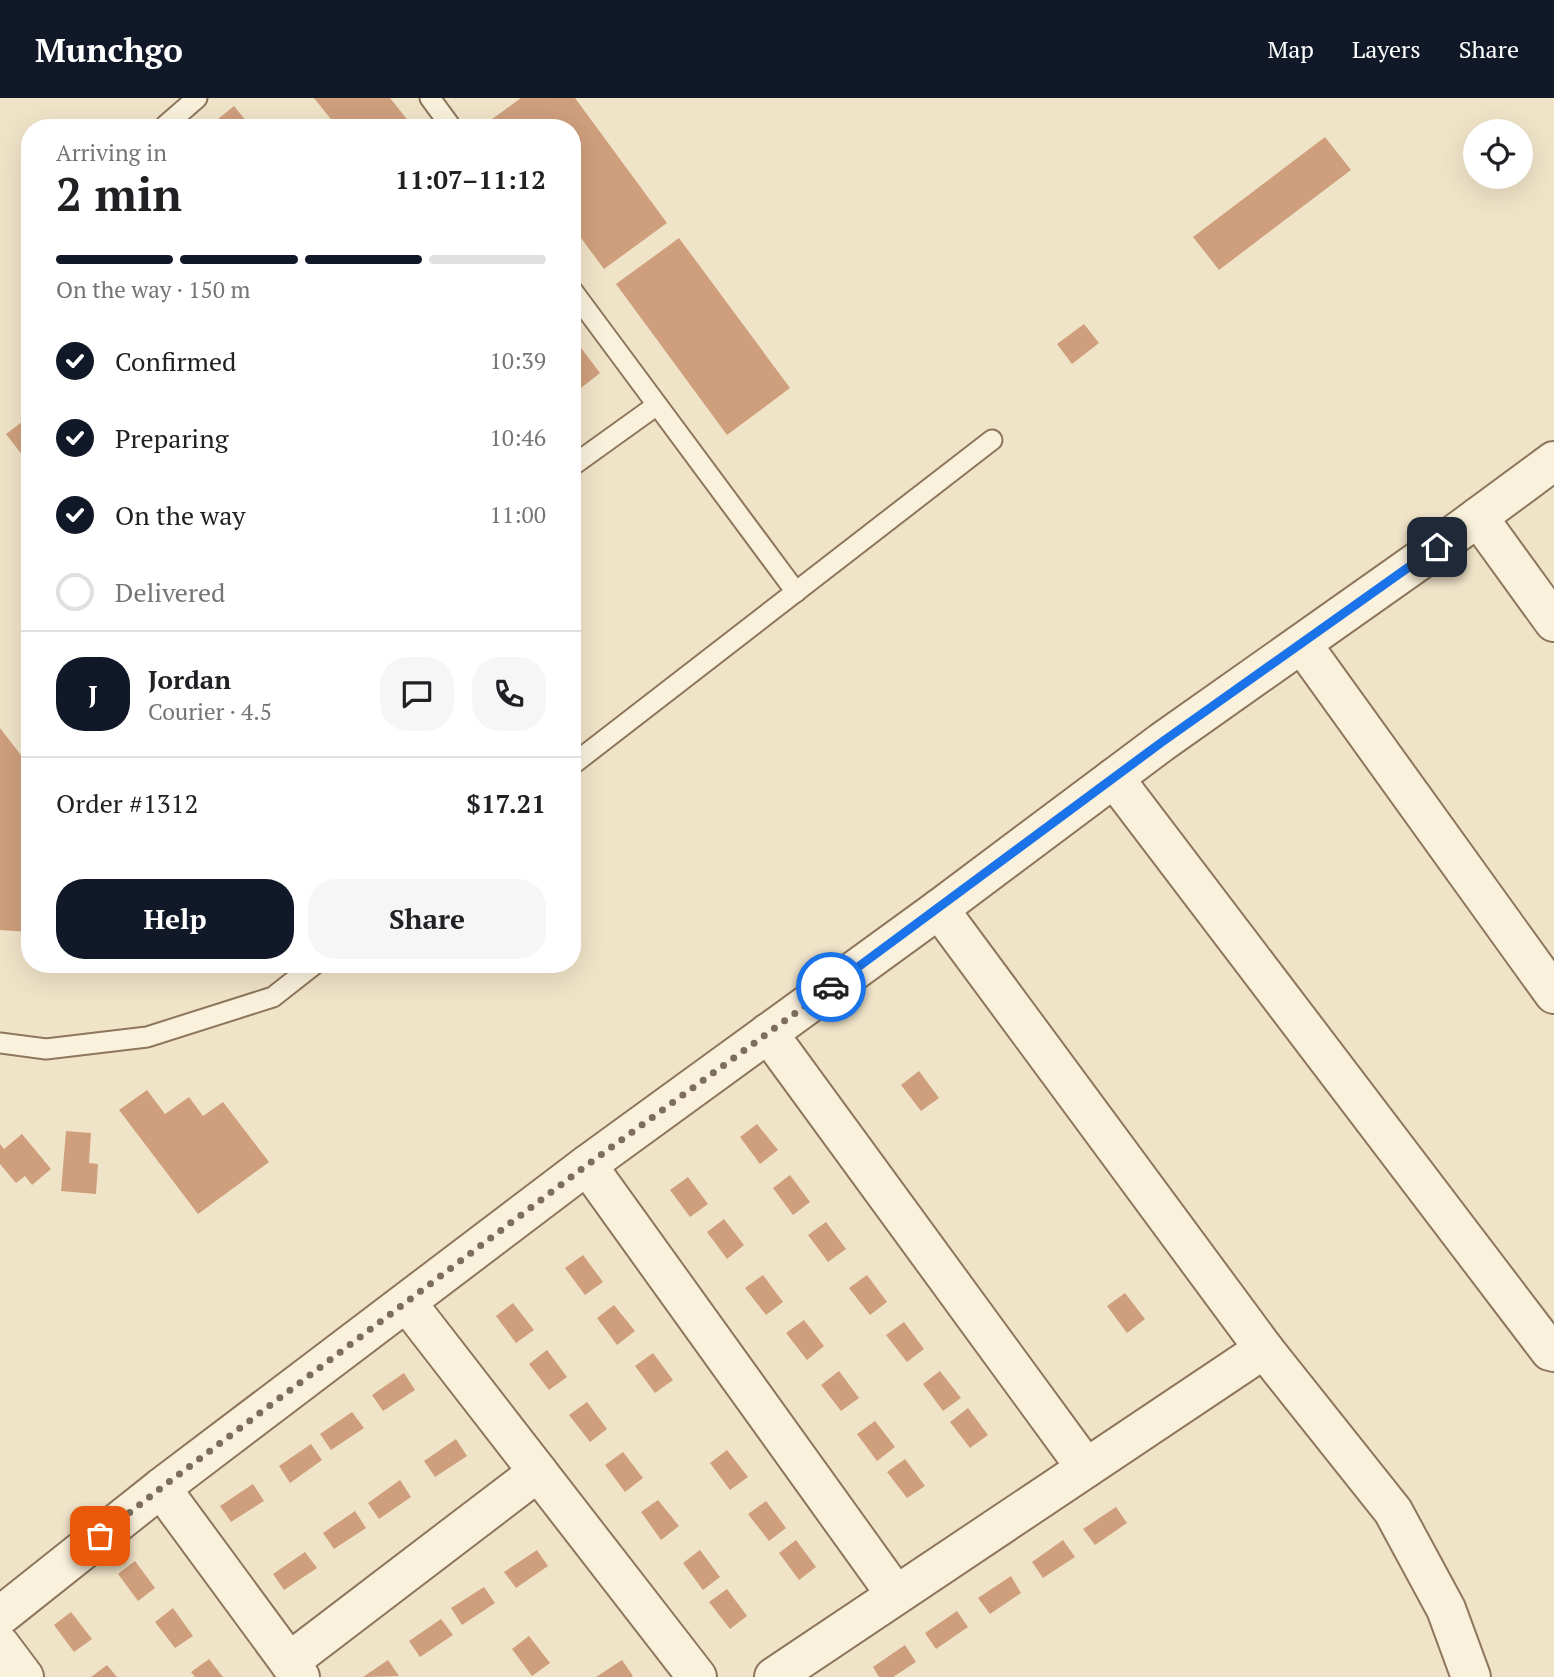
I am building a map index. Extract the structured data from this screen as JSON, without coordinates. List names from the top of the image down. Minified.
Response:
{"page":{"header":"Munchgo","nav":["Map","Layers","Share"],"heading":["2 min","Arriving in","11:07–11:12"],"panel":["Jordan","Courier · 4.5","Order #1312","$17.21"],"bar":"On the way · 150 m","list":[["Confirmed","10:39"],["Preparing","10:46"],["On the way","11:00"],"Delivered"],"round":"J","buttons":["Help","Share"]}}
